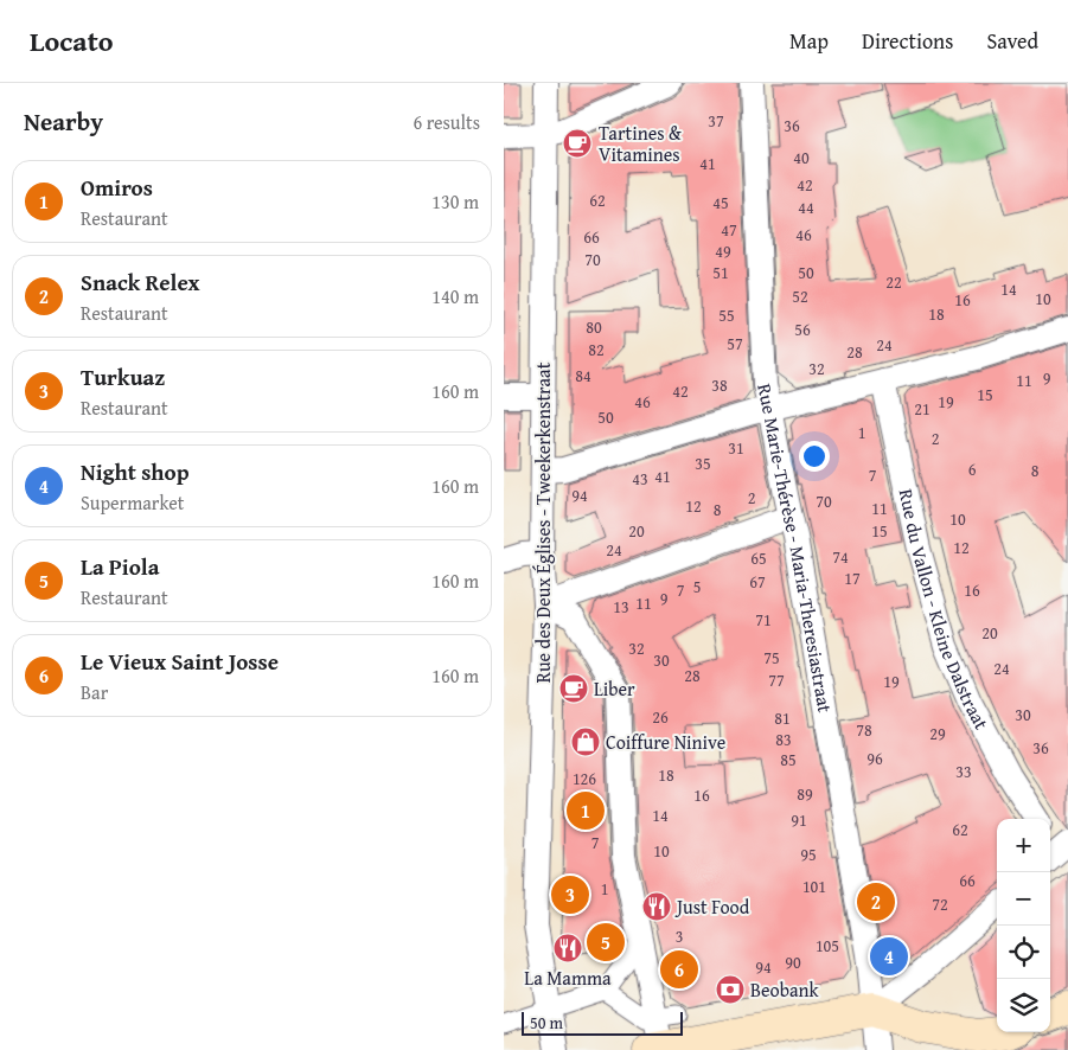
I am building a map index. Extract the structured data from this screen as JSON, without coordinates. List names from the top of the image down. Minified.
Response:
{"streets":{"street":["Rue des Deux Églises - Tweekerkenstraat","Rue Marie-Thérèse - Maria-Theresiastraat","Rue du Vallon - Kleine Dalstraat"]},"places":{"cafe":["Tartines & Vitamines","Liber"],"shop":["Coiffure Ninive"],"restaurant":["Just Food","La Mamma"],"bank":["Beobank"]},"house_numbers":["37","36","40","41","42","62","45","44","47","46","66","49","70","51","50","22","14","52","10","16","18","55","80","56","57","24","82","28","32","84","9","11","38","42","15","46","19","21","50","1","2","31","35","6","8","7","41","43","94","2","70","12","11","8","10","20","15","12","24","74","65","17","67","5","7","16","9","11","13","71","20","32","75","30","24","28","77","19","30","26","81","78","29","83","36","96","85","33","18","126","89","16","14","91","62","7","10","95","66","101","1","72","3","105","90","94"],"scale_bar":"50 m","page":{"header":"Locato","nav":["Map","Directions","Saved"],"heading":["Nearby","6 results"],"list":[{"mark":"1","name":"Omiros","note":"Restaurant","value":"130 m"},{"mark":"2","name":"Snack Relex","note":"Restaurant","value":"140 m"},{"mark":"3","name":"Turkuaz","note":"Restaurant","value":"160 m"},{"mark":"4","name":"Night shop","note":"Supermarket","value":"160 m"},{"mark":"5","name":"La Piola","note":"Restaurant","value":"160 m"},{"mark":"6","name":"Le Vieux Saint Josse","note":"Bar","value":"160 m"}],"pins":["1","3","2","5","4","6"],"map_buttons":["+","−"],"scale":"50 m"}}
